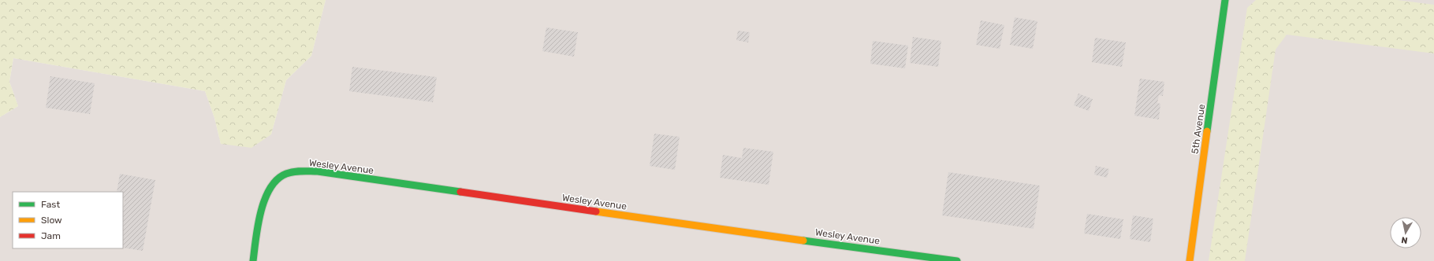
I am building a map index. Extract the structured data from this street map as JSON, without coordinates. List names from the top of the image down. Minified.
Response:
{"streets":{"street":["5th Avenue","Wesley Avenue"]},"legend":["Fast","Slow","Jam"],"north":"bottom"}
